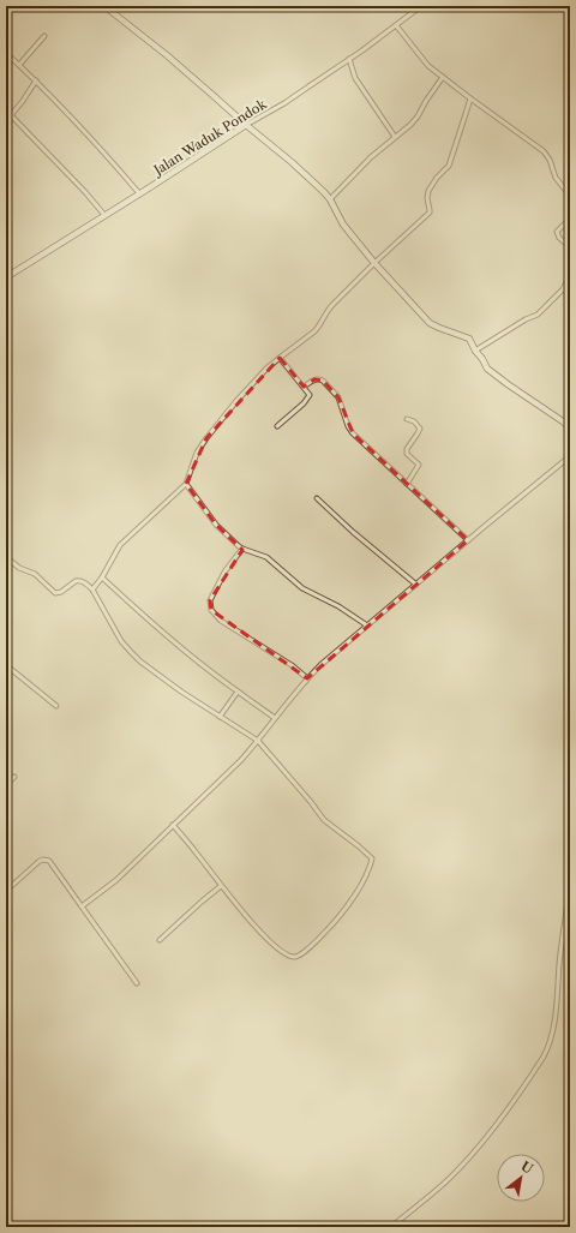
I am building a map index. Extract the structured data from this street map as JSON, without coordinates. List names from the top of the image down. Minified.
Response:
{"streets":{"street":["Jalan Waduk Pondok"]},"north":"top right"}
